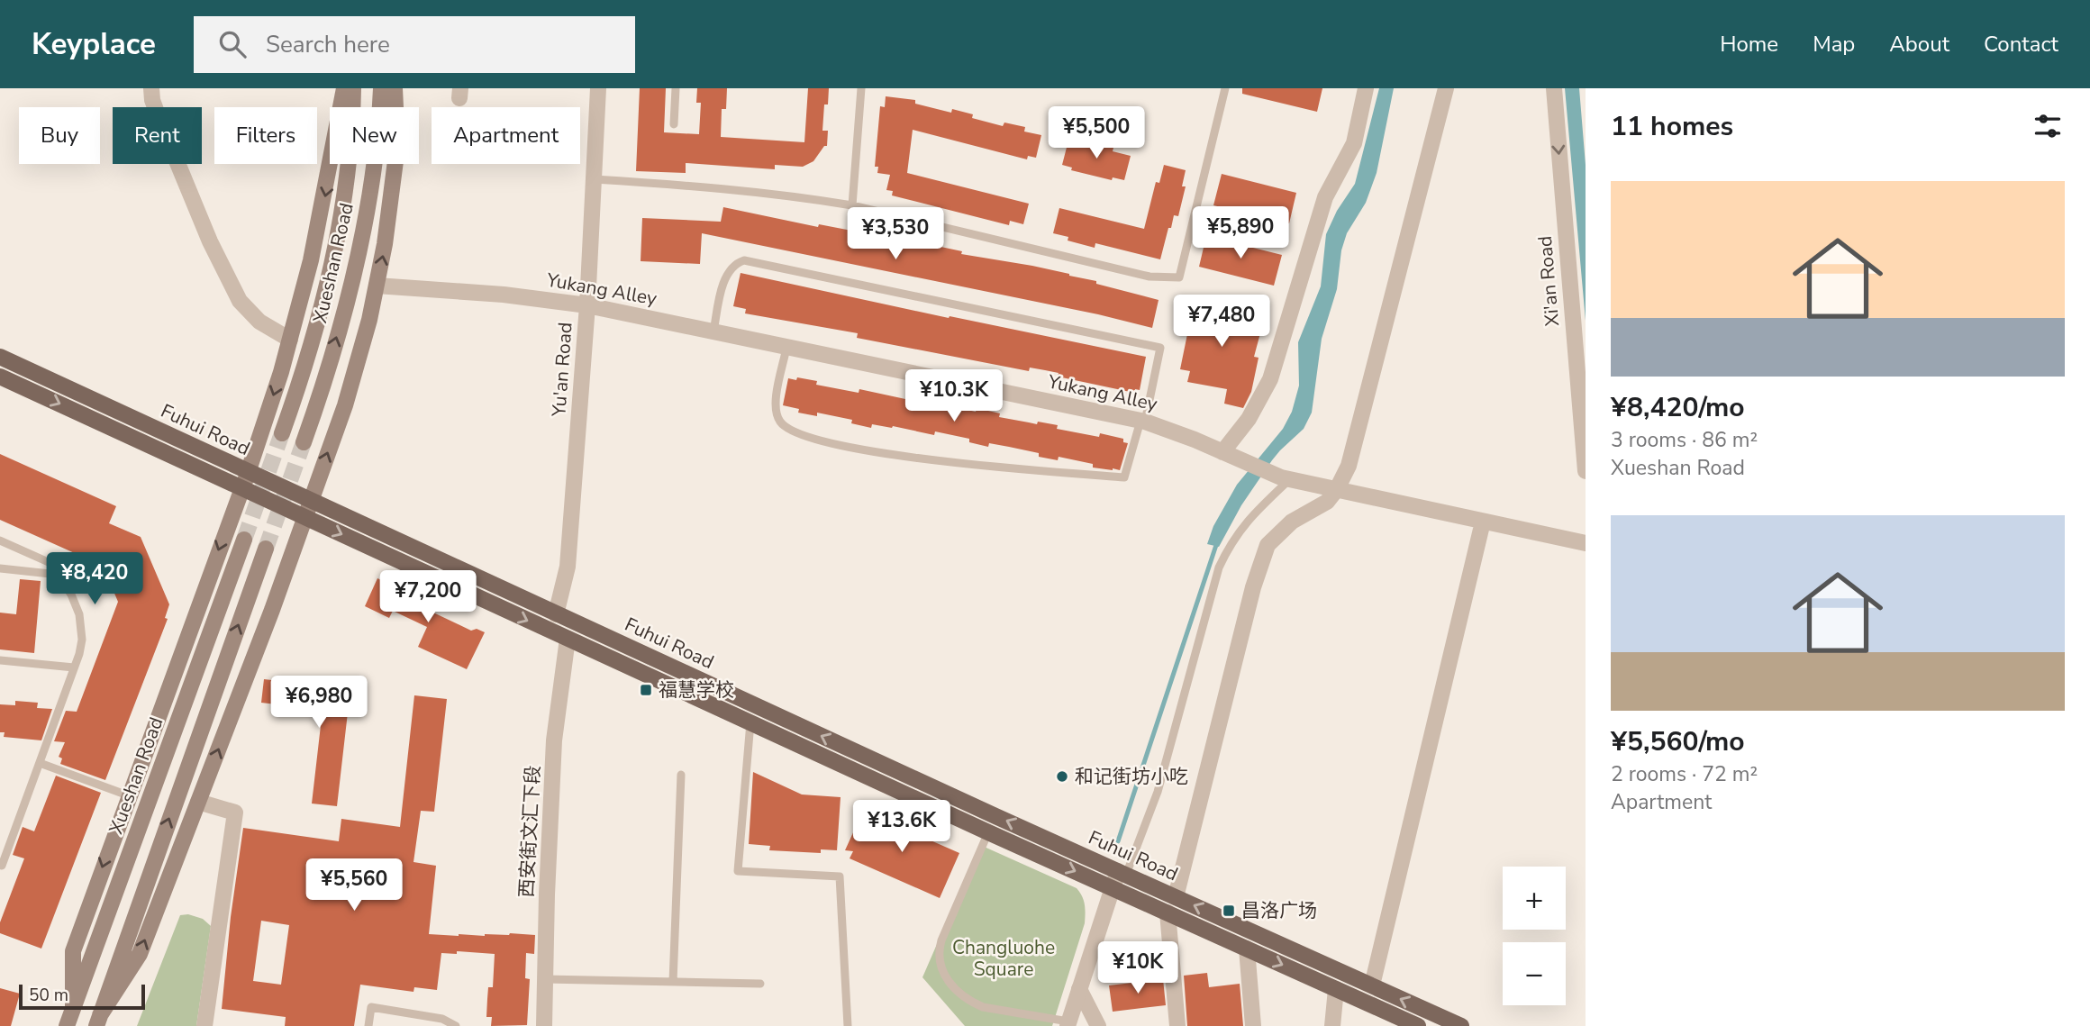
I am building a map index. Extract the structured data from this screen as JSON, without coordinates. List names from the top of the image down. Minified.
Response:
{"streets":{"main road":["Xueshan Road","Fuhui Road"],"street":["Xi'an Road","Yukang Alley","Yu'an Road","西安街文汇下段"]},"crossings":[["Yukang Alley","Yu'an Road"],["Yu'an Road","Fuhui Road"],["Fuhui Road","西安街文汇下段"]],"one_way":["Xi'an Road"],"parks":["Changluohe Square"],"places":{"transit":["福慧学校","昌洛广场"],"other":["和记街坊小吃"]},"scale_bar":"50 m","page":{"header":"Keyplace","search":"Search here","nav":["Home","Map","About","Contact"],"heading":"11 homes","price":["¥5,500","¥5,890","¥3,530","¥7,480","¥10.3K","¥8,420","¥7,200","¥6,980","¥13.6K","¥5,560","¥10K"],"chip":["Buy","Rent","Filters","New","Apartment"],"list":[{"name":"¥8,420/mo","note":"3 rooms · 86 m² · Xueshan Road"},{"name":"¥5,560/mo","note":"2 rooms · 72 m² · Apartment"}],"map_buttons":["+","−"],"scale":"50 m"}}
